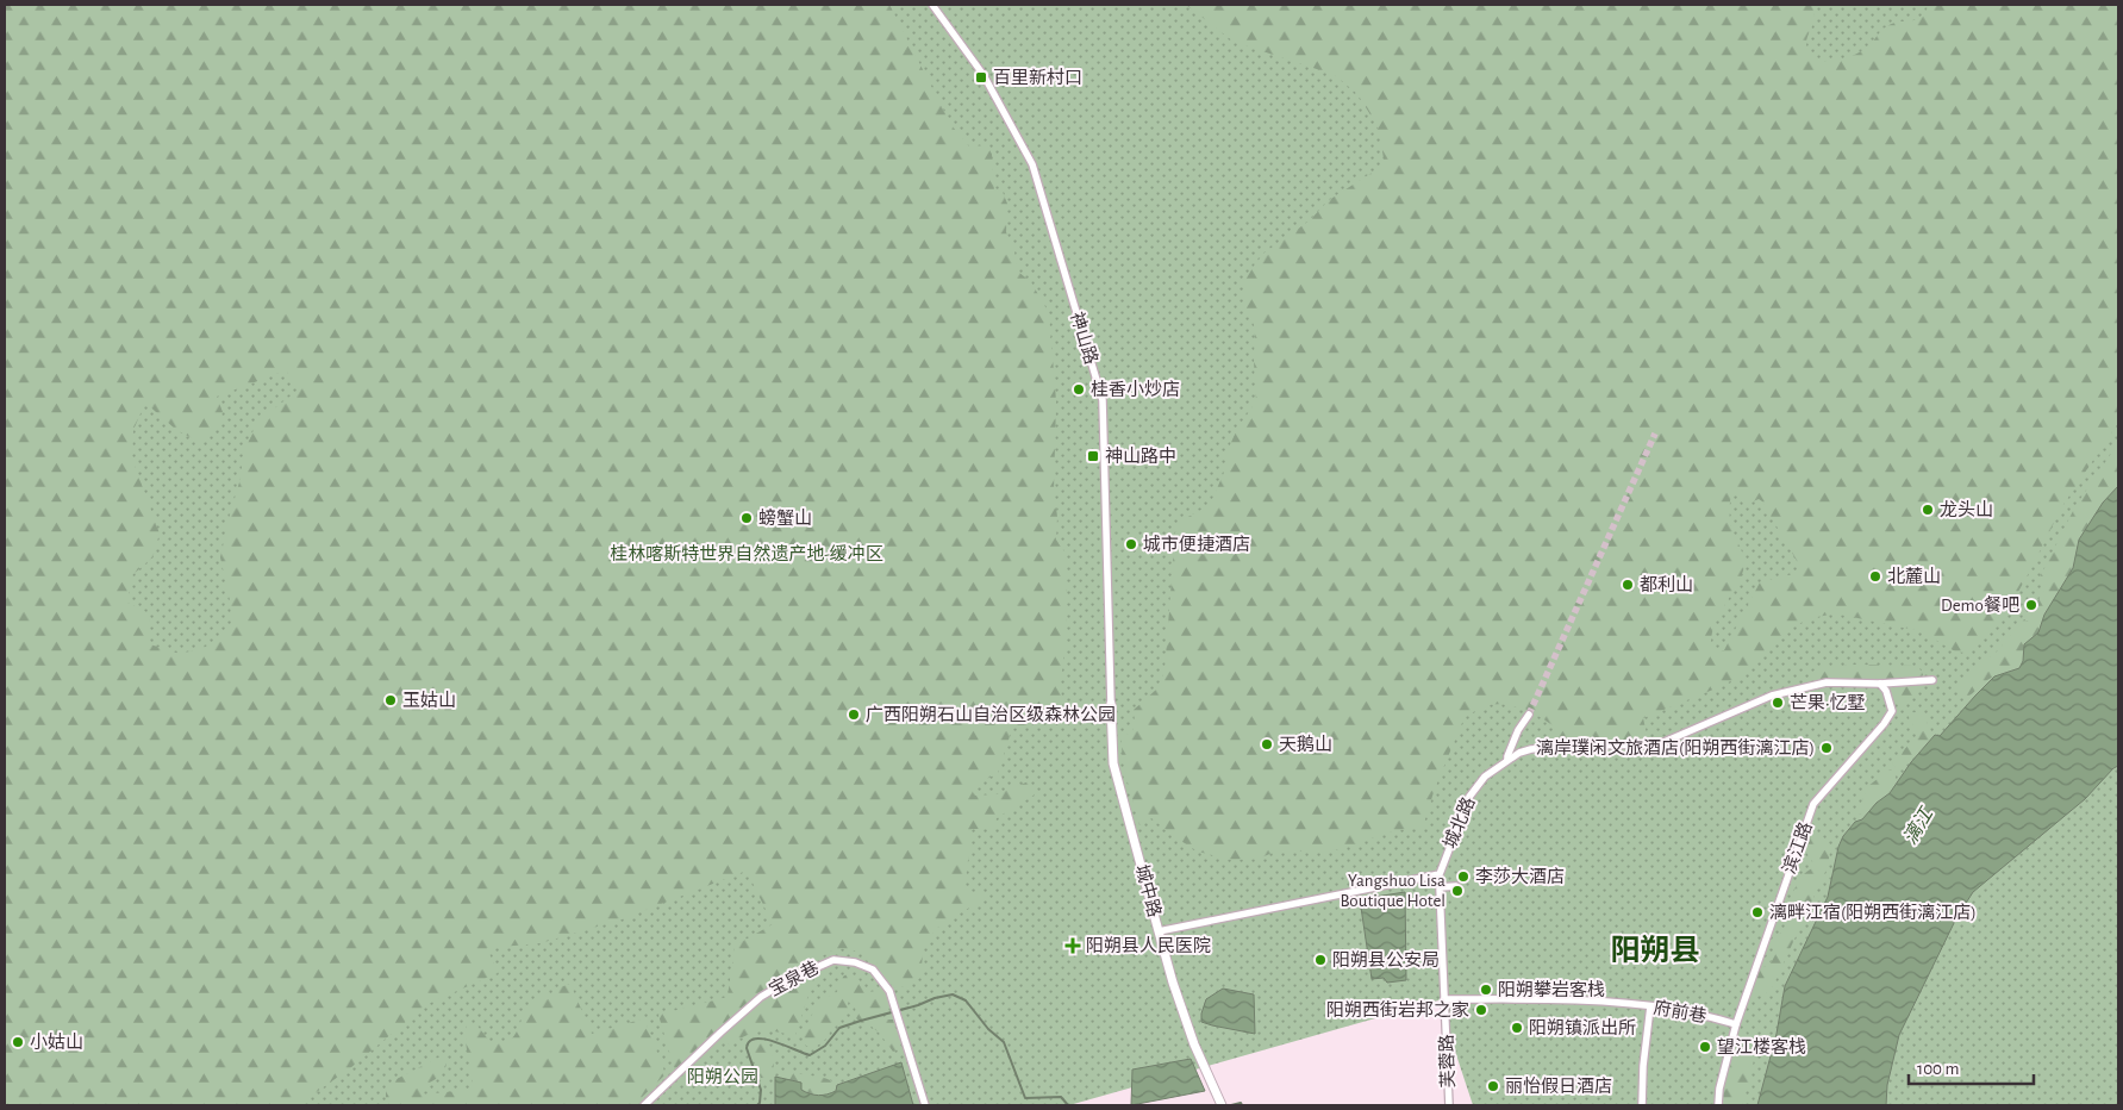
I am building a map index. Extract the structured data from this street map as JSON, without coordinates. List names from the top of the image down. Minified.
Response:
{"streets":{"street":["神山路","城北路","滨江路","城中路","宝泉巷","府前巷","芙蓉路"]},"crossings":[["神山路","城中路"],["城北路","滨江路"],["城北路","芙蓉路"],["滨江路","府前巷"],["府前巷","芙蓉路"]],"districts":["阳朔县"],"water":["漓江"],"parks":["桂林喀斯特世界自然遗产地-缓冲区","阳朔公园"],"places":{"transit":["百里新村口","神山路中"],"other":["桂香小炒店","龙头山","螃蟹山","城市便捷酒店","北麓山","都利山","Demo餐吧","玉姑山","芒果·忆墅","广西阳朔石山自治区级森林公园","天鹅山","漓岸璞闲文旅酒店(阳朔西街漓江店)","李莎大酒店","Yangshuo Lisa Boutique Hotel","漓畔江宿(阳朔西街漓江店)","阳朔县公安局","阳朔攀岩客栈","阳朔西街岩邦之家","阳朔镇派出所","小姑山","望江楼客栈","丽怡假日酒店"],"health":["阳朔县人民医院"]},"scale_bar":"100 m"}
